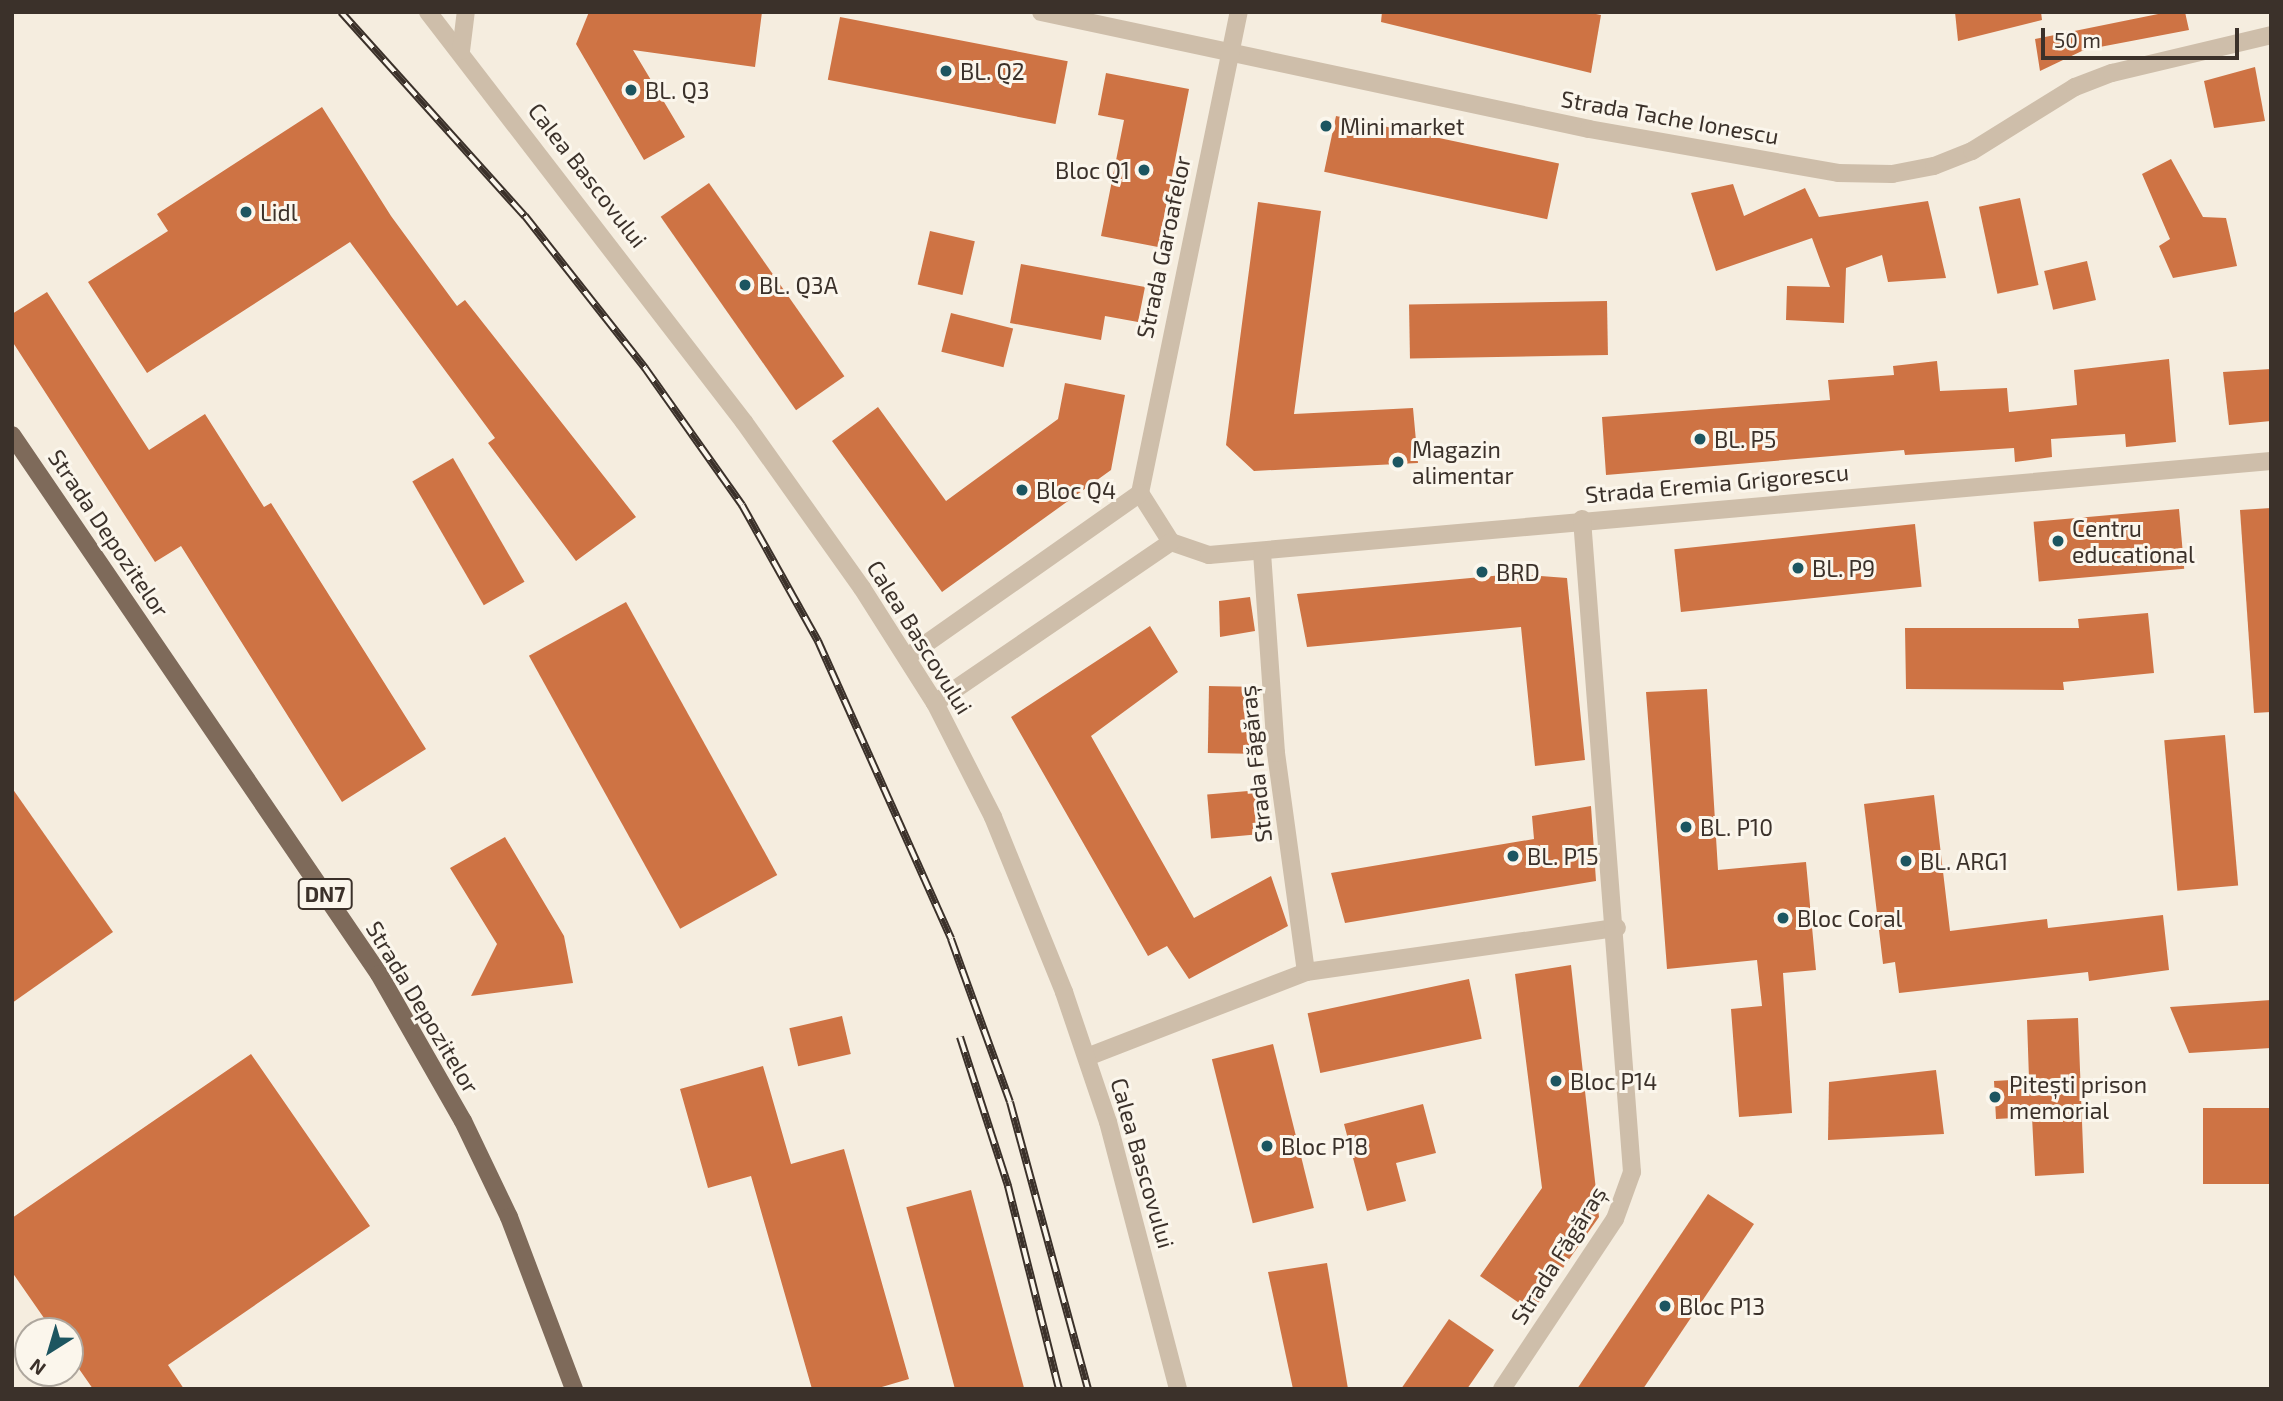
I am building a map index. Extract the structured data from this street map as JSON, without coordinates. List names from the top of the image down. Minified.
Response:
{"streets":{"main road":["Strada Depozitelor","DN7"],"street":["Strada Tache Ionescu","Calea Bascovului","Strada Garoafelor","Strada Eremia Grigorescu","Strada Făgăraș"]},"crossings":[["Strada Tache Ionescu","Strada Garoafelor"],["Strada Eremia Grigorescu","Strada Făgăraș"]],"places":["BL. Q2","BL. Q3","Mini market","Bloc Q1","Lidl","BL. Q3A","BL. P5","Magazin alimentar","Bloc Q4","Centru educational","BL. P9","BRD","BL. P10","BL. P15","BL. ARG1","Bloc Coral","Bloc P14","Pitești prison memorial","Bloc P18","Bloc P13"],"scale_bar":"50 m","north":"bottom left"}
